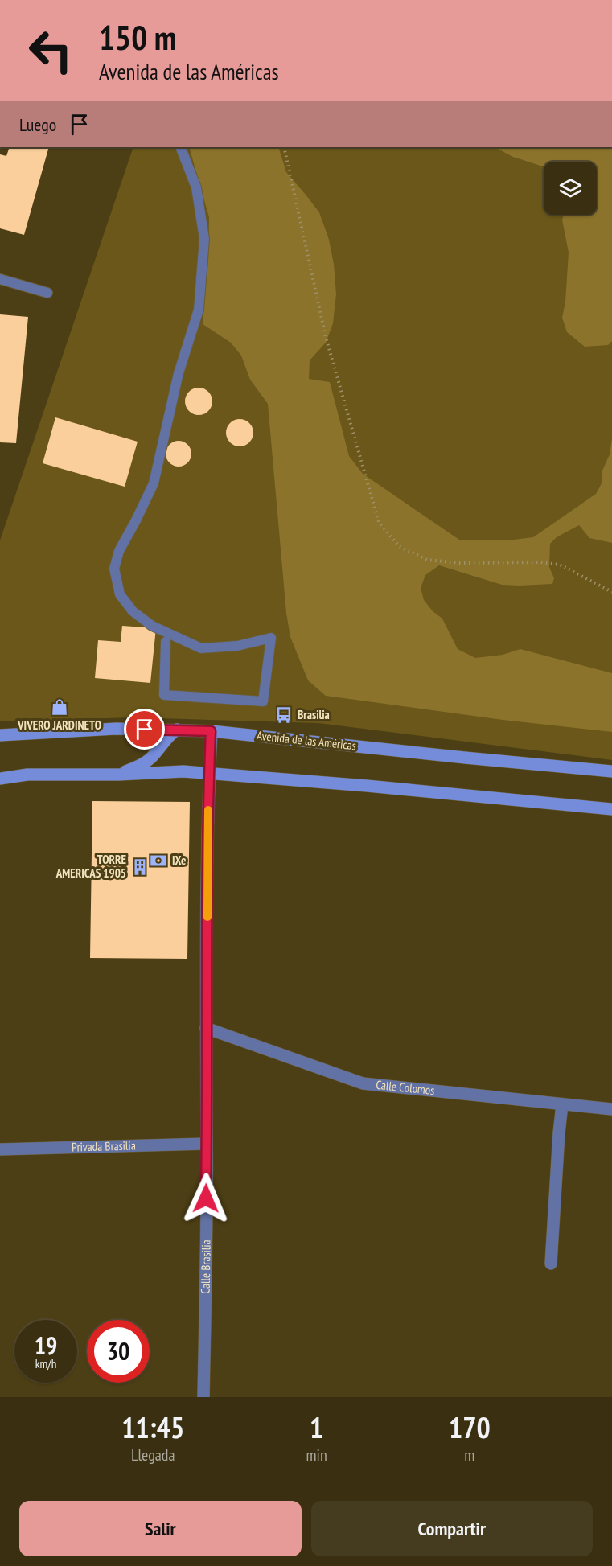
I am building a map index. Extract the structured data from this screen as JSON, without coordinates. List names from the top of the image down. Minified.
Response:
{"streets":{"main road":["Avenida de las Américas"],"street":["Calle Colomos","Privada Brasilia","Calle Brasilia"]},"crossings":[["Avenida de las Américas","Calle Brasilia"],["Calle Colomos","Calle Brasilia"],["Privada Brasilia","Calle Brasilia"]],"places":{"shop":["VIVERO JARDINETO"],"bus stop":["Brasilia"],"bank":["IXe"],"building":["TORRE AMERICAS 1905"]},"page":{"turn":["150 m","Avenida de las Américas"],"then":"Luego","speed":"19 km/h","limit":"30","eta":["11:45","Llegada","1","min","170","m"],"buttons":["Salir","Compartir"]}}
